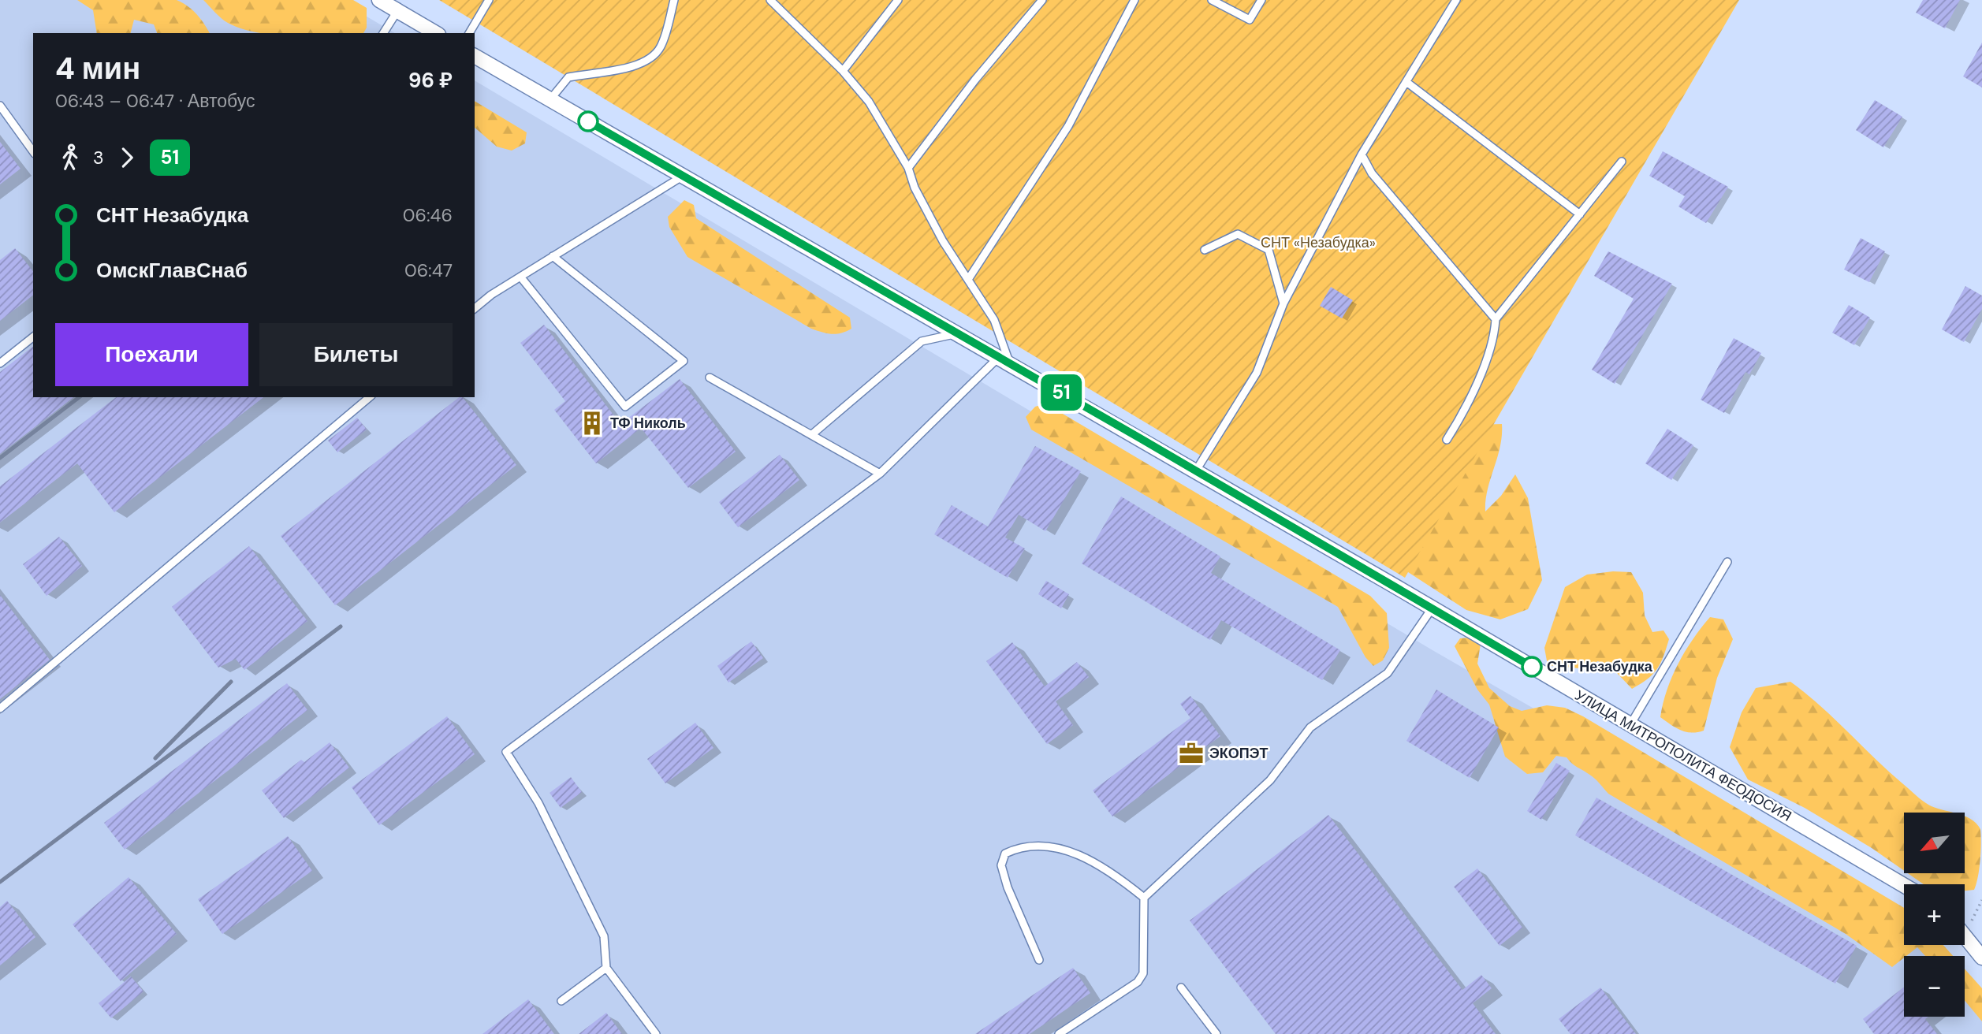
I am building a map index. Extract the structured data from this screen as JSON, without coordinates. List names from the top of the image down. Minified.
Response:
{"streets":{"street":["УЛИЦА МИТРОПОЛИТА ФЕОДОСИЯ"]},"parks":["СНТ «Незабудка»"],"places":{"building":["ТФ Николь"],"other":["СНТ Незабудка"],"office":["ЭКОПЭТ"]},"lines":["bus line 51"],"north":"bottom left","page":{"on_map":"51","heading":["4 мин","06:43 – 06:47 · Автобус","96 ₽"],"legs":["3","51"],"list":[{"name":"СНТ Незабудка","value":"06:46"},{"name":"ОмскГлавСнаб","value":"06:47"}],"buttons":["Поехали","Билеты"],"map_buttons":["+","−"]}}
